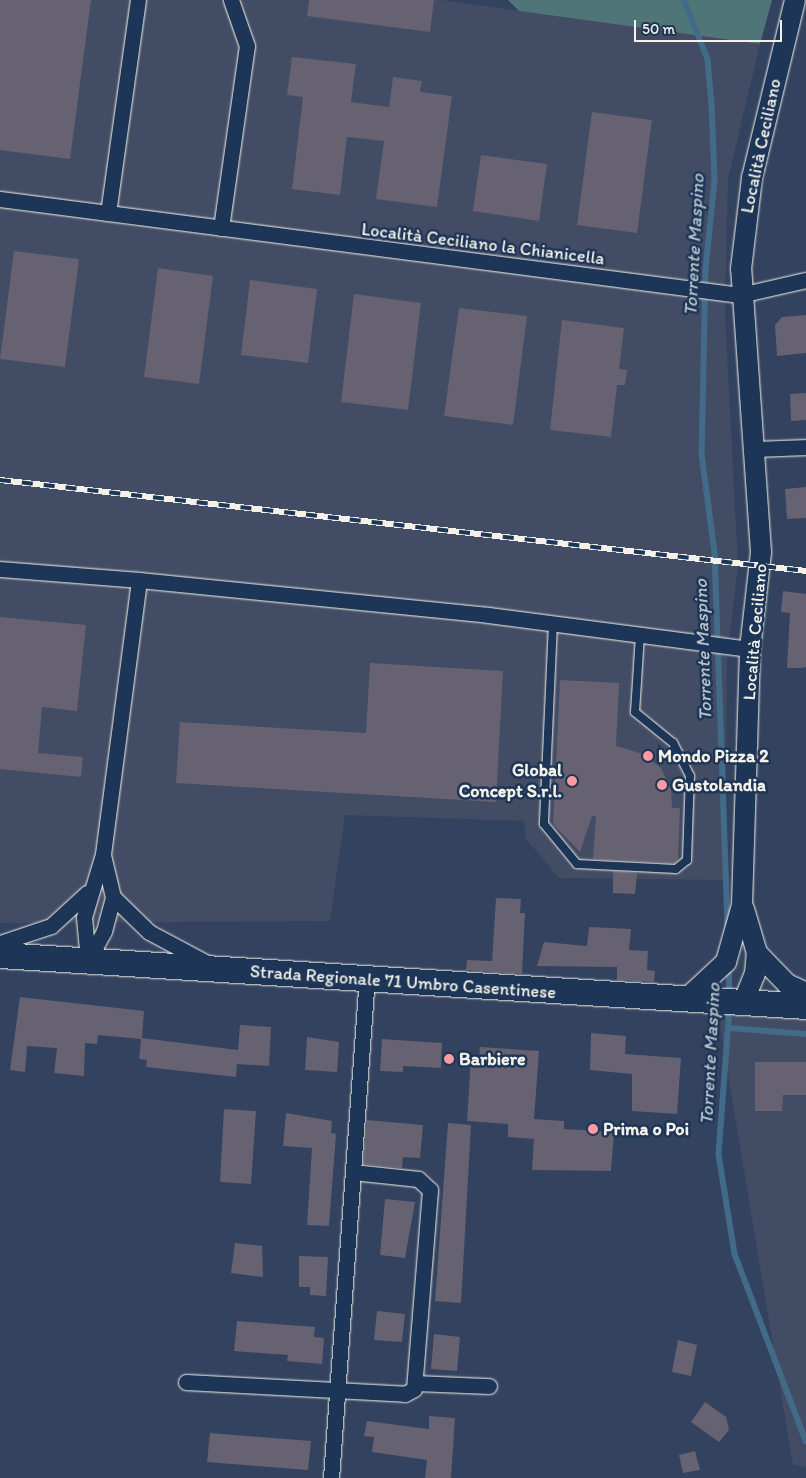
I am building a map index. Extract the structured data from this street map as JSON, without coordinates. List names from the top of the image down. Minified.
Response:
{"streets":{"main road":["Strada Regionale 71 Umbro Casentinese"],"street":["Località Ceciliano","Località Ceciliano la Chianicella"]},"crossings":[["Località Ceciliano","Località Ceciliano la Chianicella"]],"water":["Torrente Maspino"],"places":["Mondo Pizza 2","Global Concept S.r.l.","Gustolandia","Barbiere","Prima o Poi"],"scale_bar":"50 m"}
